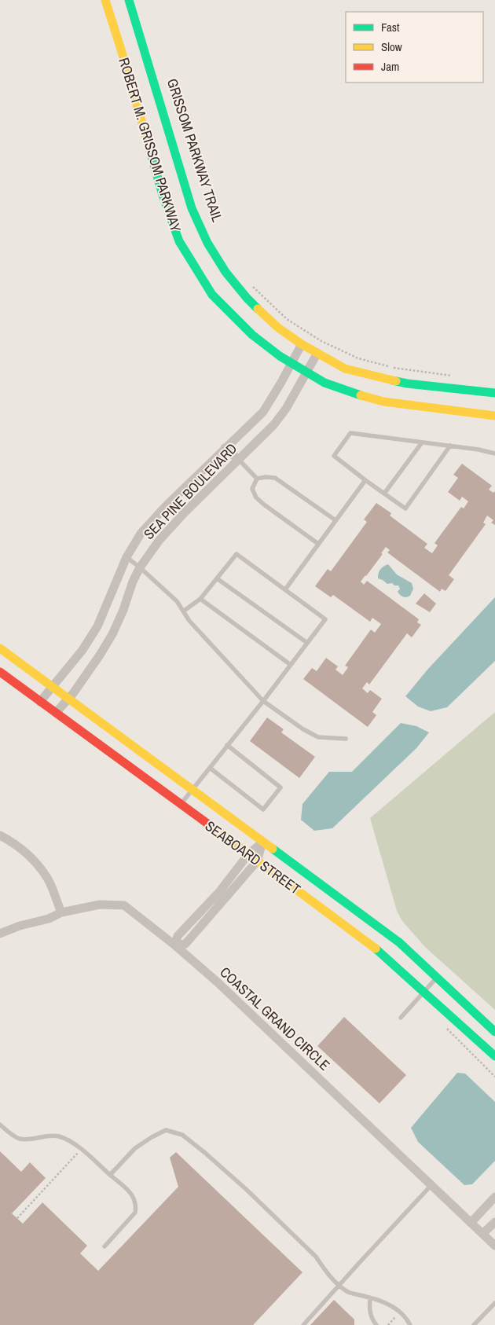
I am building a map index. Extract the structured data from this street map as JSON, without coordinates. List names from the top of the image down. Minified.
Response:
{"streets":{"street":["ROBERT M. GRISSOM PARKWAY","SEA PINE BOULEVARD","SEABOARD STREET","COASTAL GRAND CIRCLE"]},"crossings":[["ROBERT M. GRISSOM PARKWAY","SEA PINE BOULEVARD"],["SEA PINE BOULEVARD","SEABOARD STREET"]],"legend":["Fast","Slow","Jam"]}
